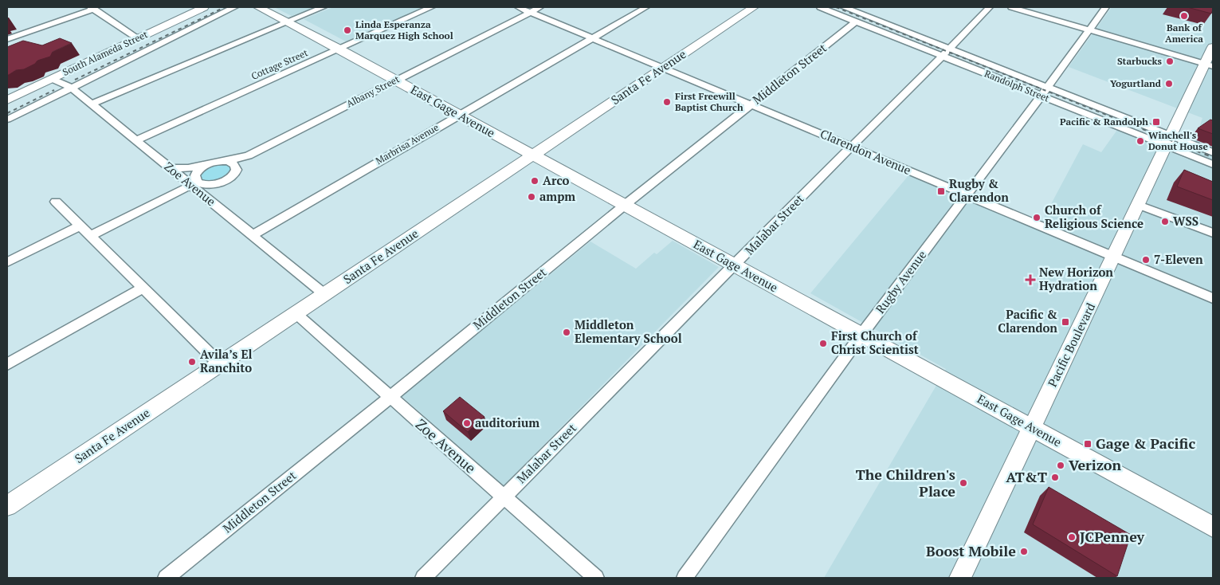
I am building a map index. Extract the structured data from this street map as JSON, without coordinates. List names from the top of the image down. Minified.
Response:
{"streets":{"main road":["South Alameda Street","Santa Fe Avenue","East Gage Avenue","Pacific Boulevard"],"street":["Cottage Street","Middleton Street","Randolph Street","Albany Street","Marbrisa Avenue","Clarendon Avenue","Zoe Avenue","Malabar Street","Rugby Avenue"]},"crossings":[["South Alameda Street","Zoe Avenue"],["Cottage Street","East Gage Avenue"],["Cottage Street","Zoe Avenue"],["Middleton Street","Randolph Street"],["Middleton Street","East Gage Avenue"],["Middleton Street","Clarendon Avenue"],["Middleton Street","Zoe Avenue"],["Santa Fe Avenue","East Gage Avenue"],["Santa Fe Avenue","Clarendon Avenue"],["Santa Fe Avenue","Zoe Avenue"],["Randolph Street","Malabar Street"],["Randolph Street","Rugby Avenue"],["Randolph Street","Pacific Boulevard"],["Albany Street","East Gage Avenue"],["Albany Street","Clarendon Avenue"],["Albany Street","Zoe Avenue"],["East Gage Avenue","Marbrisa Avenue"],["East Gage Avenue","Malabar Street"],["East Gage Avenue","Rugby Avenue"],["East Gage Avenue","Pacific Boulevard"],["Marbrisa Avenue","Clarendon Avenue"],["Marbrisa Avenue","Zoe Avenue"],["Clarendon Avenue","Malabar Street"],["Clarendon Avenue","Rugby Avenue"],["Clarendon Avenue","Pacific Boulevard"],["Zoe Avenue","Malabar Street"]],"places":{"other":["Bank of America","Linda Esperanza Marquez High School","Starbucks","Yogurtland","First Freewill Baptist Church","Winchell's Donut House","Arco","ampm","Church of Religious Science","WSS","7-Eleven","Middleton Elementary School","First Church of Christ Scientist","Avila’s El Ranchito","auditorium","Verizon","AT&T","The Children's Place","JCPenney","Boost Mobile"],"transit":["Pacific & Randolph","Rugby & Clarendon","Pacific & Clarendon","Gage & Pacific"],"health":["New Horizon Hydration"]}}
